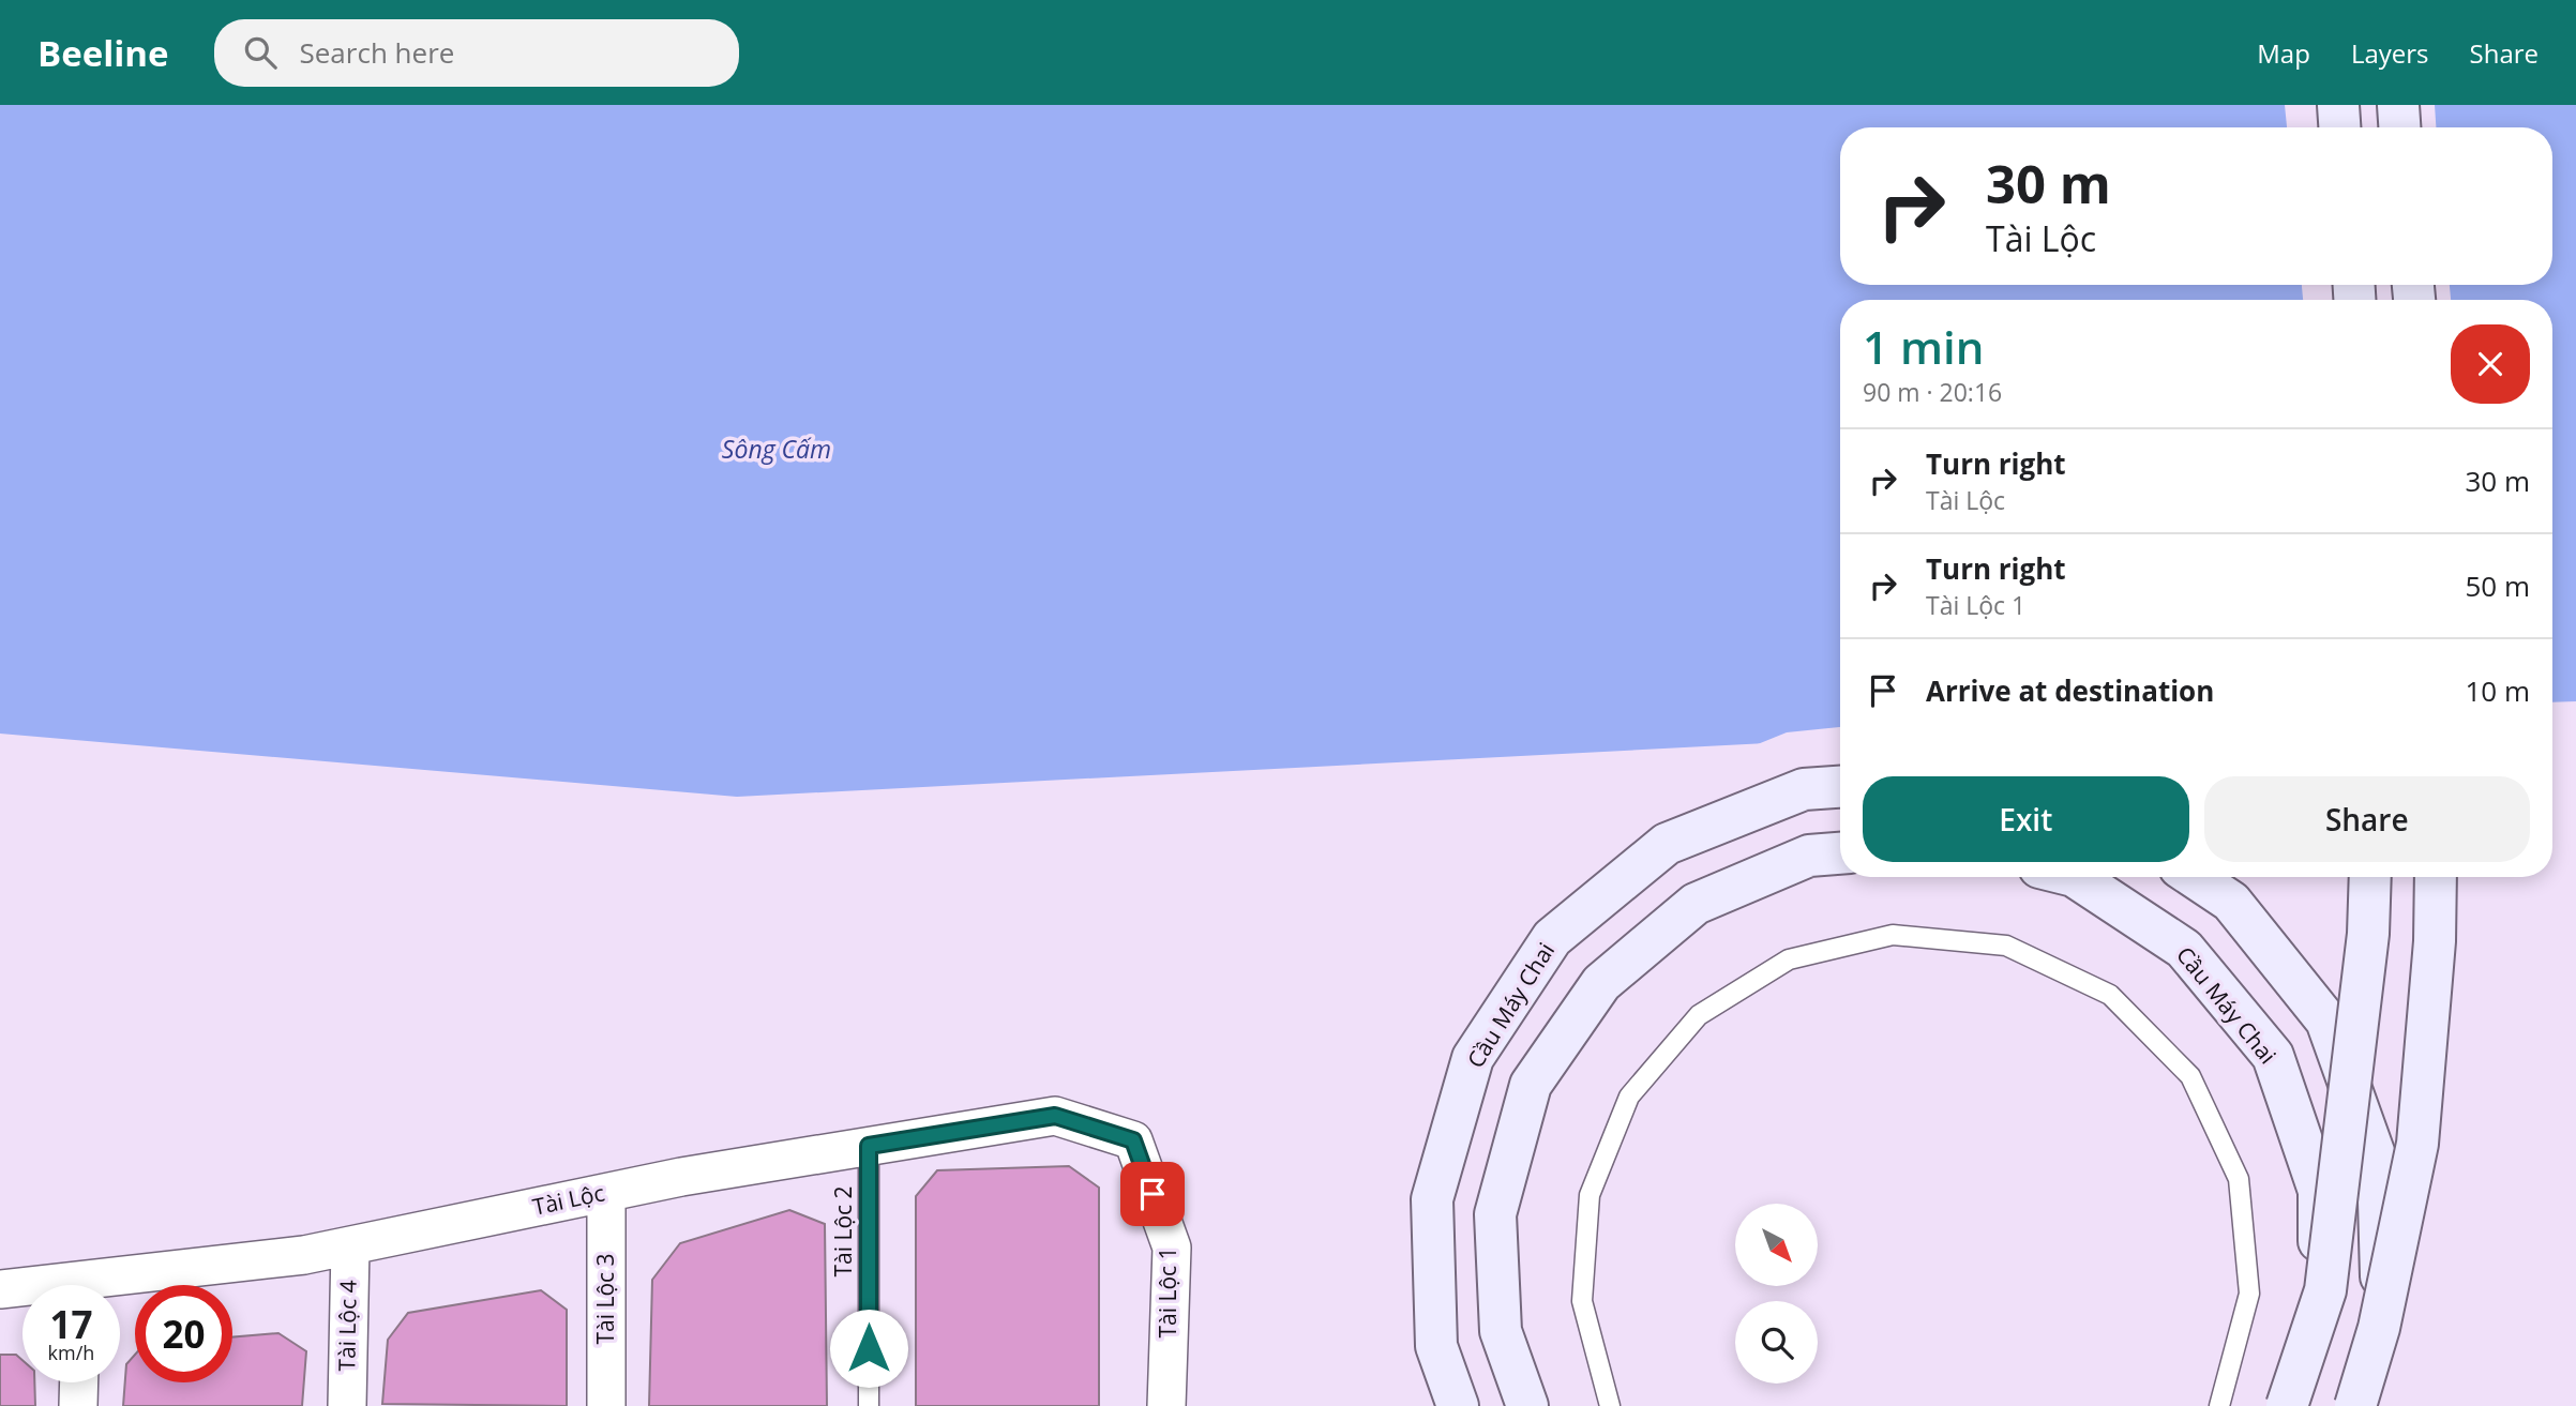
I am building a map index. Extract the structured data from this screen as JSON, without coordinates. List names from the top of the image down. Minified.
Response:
{"streets":{"street":["Cầu Máy Chai","Tài Lộc","Tài Lộc 1","Tài Lộc 3","Tài Lộc 4"],"lane":["Tài Lộc 2"]},"crossings":[["Tài Lộc","Tài Lộc 2"],["Tài Lộc","Tài Lộc 1"],["Tài Lộc","Tài Lộc 3"],["Tài Lộc","Tài Lộc 4"]],"water":["Sông Cấm"],"north":"bottom right","page":{"header":"Beeline","search":"Search here","nav":["Map","Layers","Share"],"turn":["30 m","Tài Lộc"],"heading":["1 min","90 m · 20:16"],"list":[{"name":"Turn right","note":"Tài Lộc","value":"30 m"},{"name":"Turn right","note":"Tài Lộc 1","value":"50 m"},{"name":"Arrive at destination","value":"10 m"}],"buttons":["Exit","Share"],"speed":"17 km/h","limit":"20"}}
